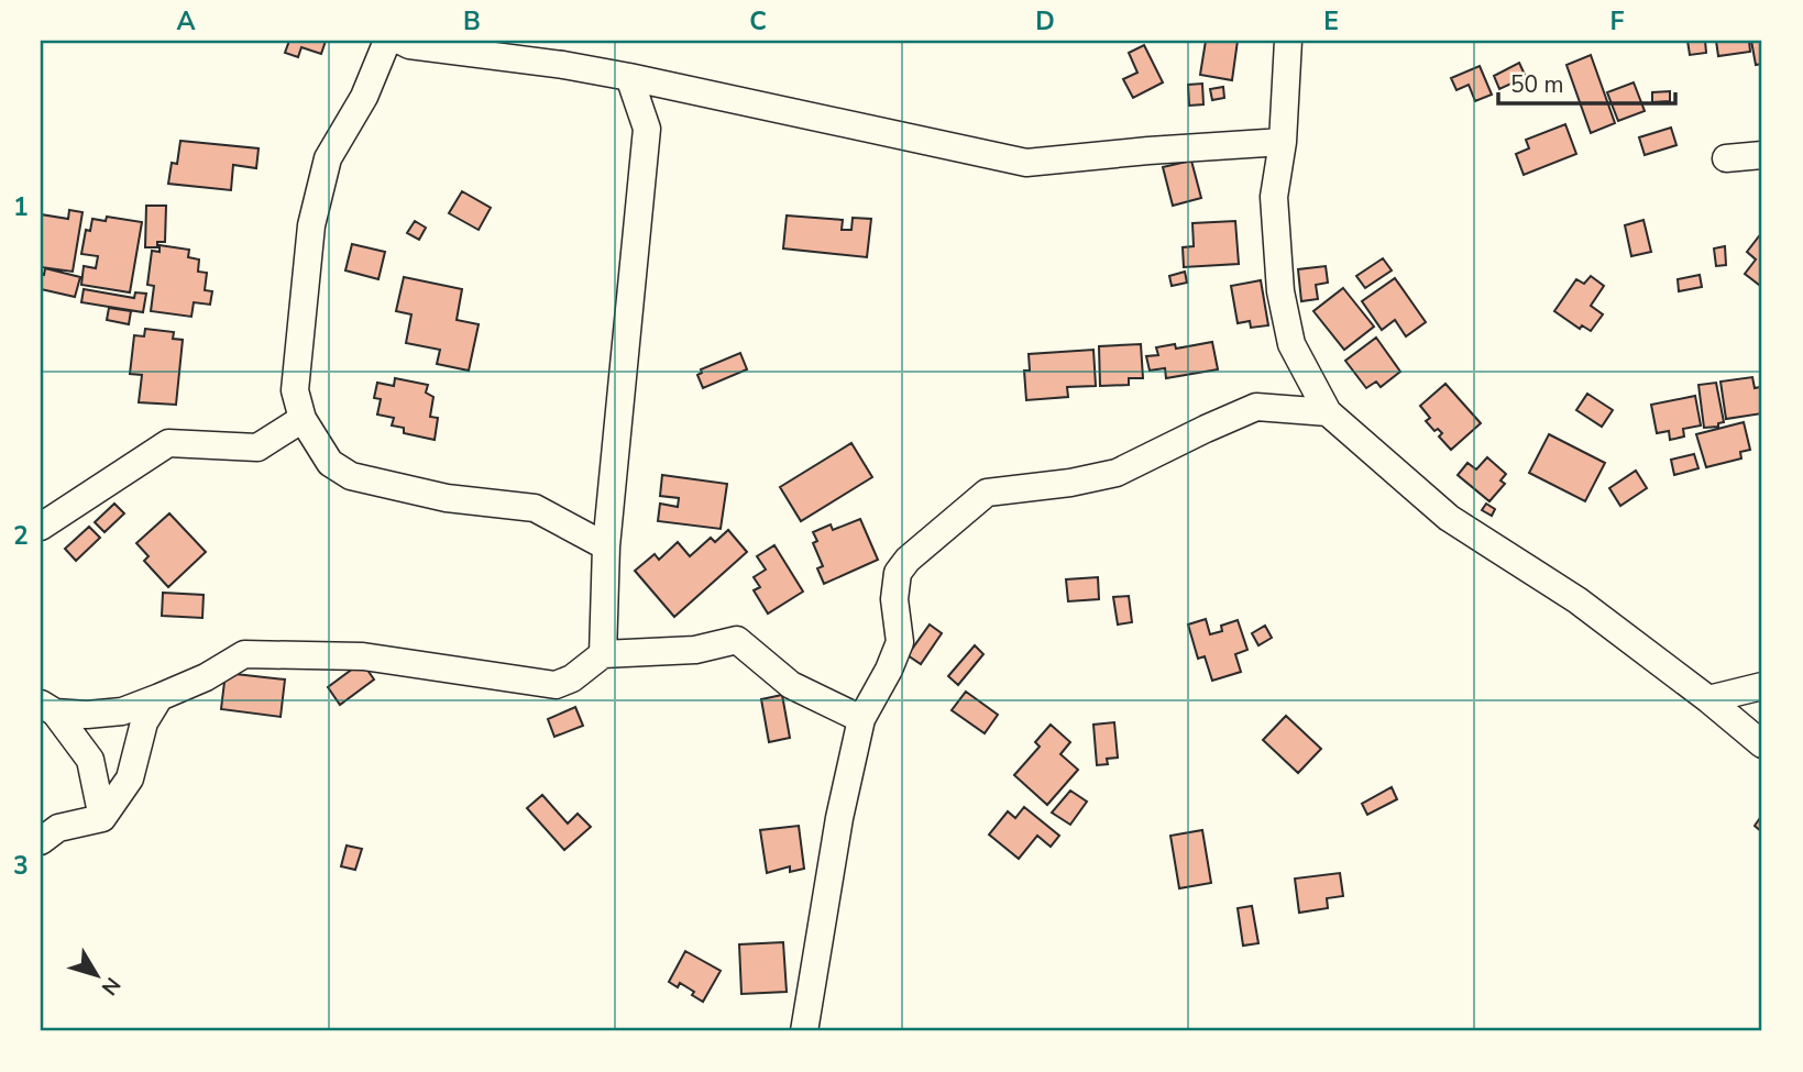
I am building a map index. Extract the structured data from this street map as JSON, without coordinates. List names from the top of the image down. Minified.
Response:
{"scale_bar":"50 m","north":"bottom right","grid":{"columns":["A","B","C","D","E","F"],"rows":["1","2","3"]}}
